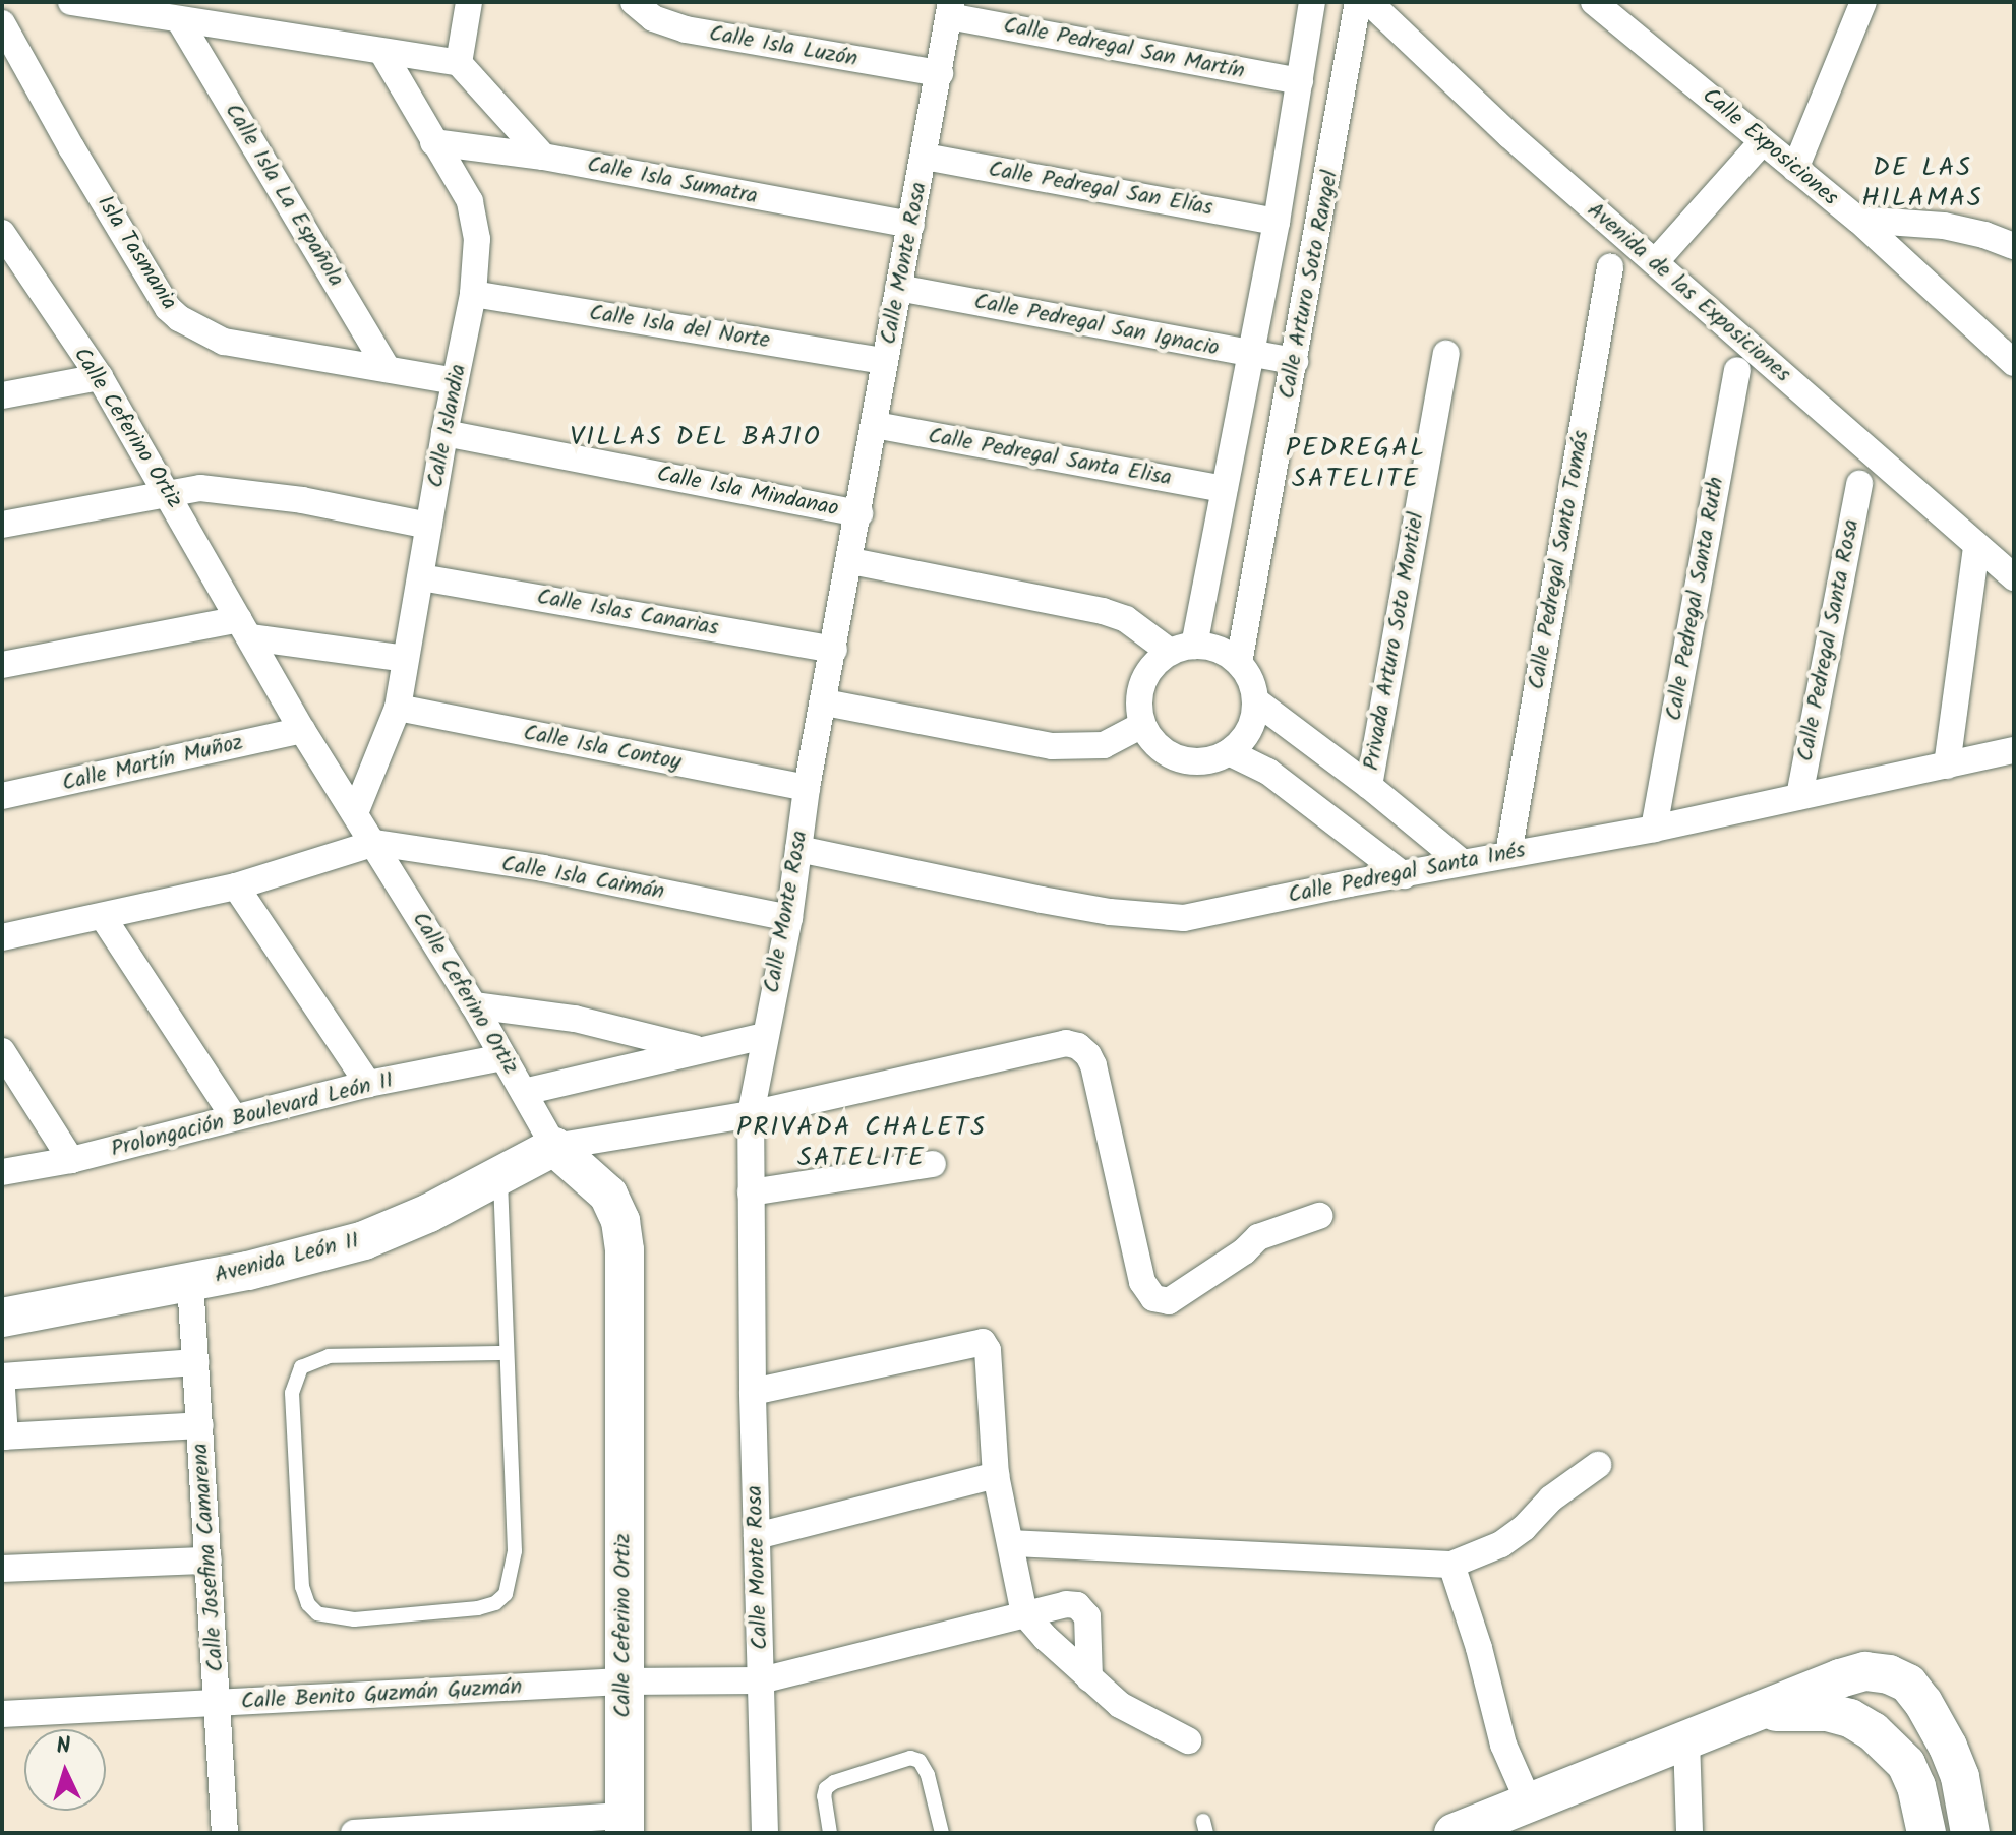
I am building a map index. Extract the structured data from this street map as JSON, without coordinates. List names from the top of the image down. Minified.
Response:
{"streets":{"street":["Calle Isla Luzón","Calle Pedregal San Martín","Calle Exposiciones","Calle Isla Sumatra","Calle Pedregal San Elías","Calle Isla La Española","Isla Tasmania","Calle Monte Rosa","Calle Arturo Soto Rangel","Avenida de las Exposiciones","Calle Pedregal San Ignacio","Calle Isla del Norte","Calle Islandia","Calle Ceferino Ortiz","Calle Pedregal Santa Elisa","Calle Isla Mindanao","Calle Pedregal Santo Tomás","Calle Pedregal Santa Ruth","Calle Islas Canarias","Calle Pedregal Santa Rosa","Privada Arturo Soto Montiel","Calle Isla Contoy","Calle Martín Muñoz","Calle Pedregal Santa Inés","Calle Isla Caimán","Prolongación Boulevard León II","Avenida León II","Calle Josefina Camarena","Calle Benito Guzmán Guzmán"]},"crossings":[["Calle Isla Luzón","Calle Monte Rosa"],["Calle Pedregal San Martín","Calle Monte Rosa"],["Calle Pedregal San Martín","Calle Arturo Soto Rangel"],["Calle Isla Sumatra","Calle Monte Rosa"],["Calle Isla Sumatra","Calle Islandia"],["Calle Pedregal San Elías","Calle Monte Rosa"],["Calle Pedregal San Elías","Calle Arturo Soto Rangel"],["Calle Isla La Española","Isla Tasmania"],["Isla Tasmania","Calle Islandia"],["Calle Monte Rosa","Calle Pedregal San Ignacio"],["Calle Monte Rosa","Calle Isla del Norte"],["Calle Monte Rosa","Calle Pedregal Santa Elisa"],["Calle Monte Rosa","Calle Isla Mindanao"],["Calle Monte Rosa","Calle Islas Canarias"],["Calle Monte Rosa","Calle Isla Contoy"],["Calle Monte Rosa","Calle Pedregal Santa Inés"],["Calle Monte Rosa","Calle Isla Caimán"],["Calle Monte Rosa","Calle Benito Guzmán Guzmán"],["Calle Arturo Soto Rangel","Calle Pedregal San Ignacio"],["Calle Arturo Soto Rangel","Calle Pedregal Santa Elisa"],["Calle Isla del Norte","Calle Islandia"],["Calle Islandia","Calle Ceferino Ortiz"],["Calle Islandia","Calle Isla Mindanao"],["Calle Islandia","Calle Islas Canarias"],["Calle Islandia","Calle Isla Contoy"],["Calle Ceferino Ortiz","Calle Martín Muñoz"],["Calle Ceferino Ortiz","Calle Isla Caimán"],["Calle Ceferino Ortiz","Prolongación Boulevard León II"],["Calle Ceferino Ortiz","Avenida León II"],["Calle Ceferino Ortiz","Calle Benito Guzmán Guzmán"],["Calle Pedregal Santo Tomás","Calle Pedregal Santa Inés"],["Calle Pedregal Santa Ruth","Calle Pedregal Santa Inés"],["Calle Pedregal Santa Rosa","Calle Pedregal Santa Inés"],["Avenida León II","Calle Josefina Camarena"],["Calle Josefina Camarena","Calle Benito Guzmán Guzmán"]],"districts":["DE LAS HILAMAS","VILLAS DEL BAJIO","PEDREGAL SATELITE","PRIVADA CHALETS SATELITE"],"north":"top"}
